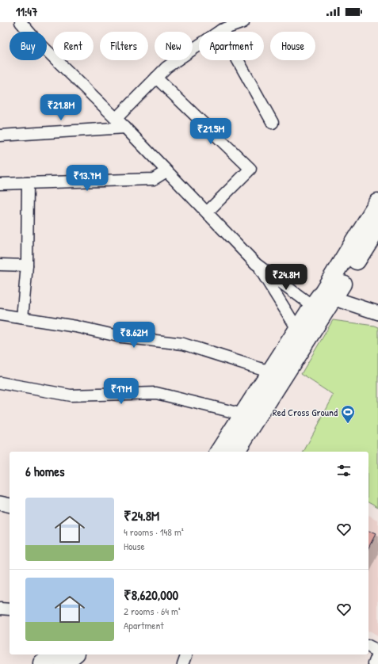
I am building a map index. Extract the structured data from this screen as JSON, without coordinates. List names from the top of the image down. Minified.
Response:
{"places":{"sports":["Red Cross Ground"]},"page":{"status":"11:47","chip":["Buy","Rent","Filters","New","Apartment","House"],"price":["₹21.8M","₹21.5M","₹13.7M","₹24.8M","₹8.62M","₹17M"],"heading":"6 homes","list":[{"name":"₹24.8M","note":"4 rooms · 148 m² · House"},{"name":"₹8,620,000","note":"2 rooms · 64 m² · Apartment"}]}}
